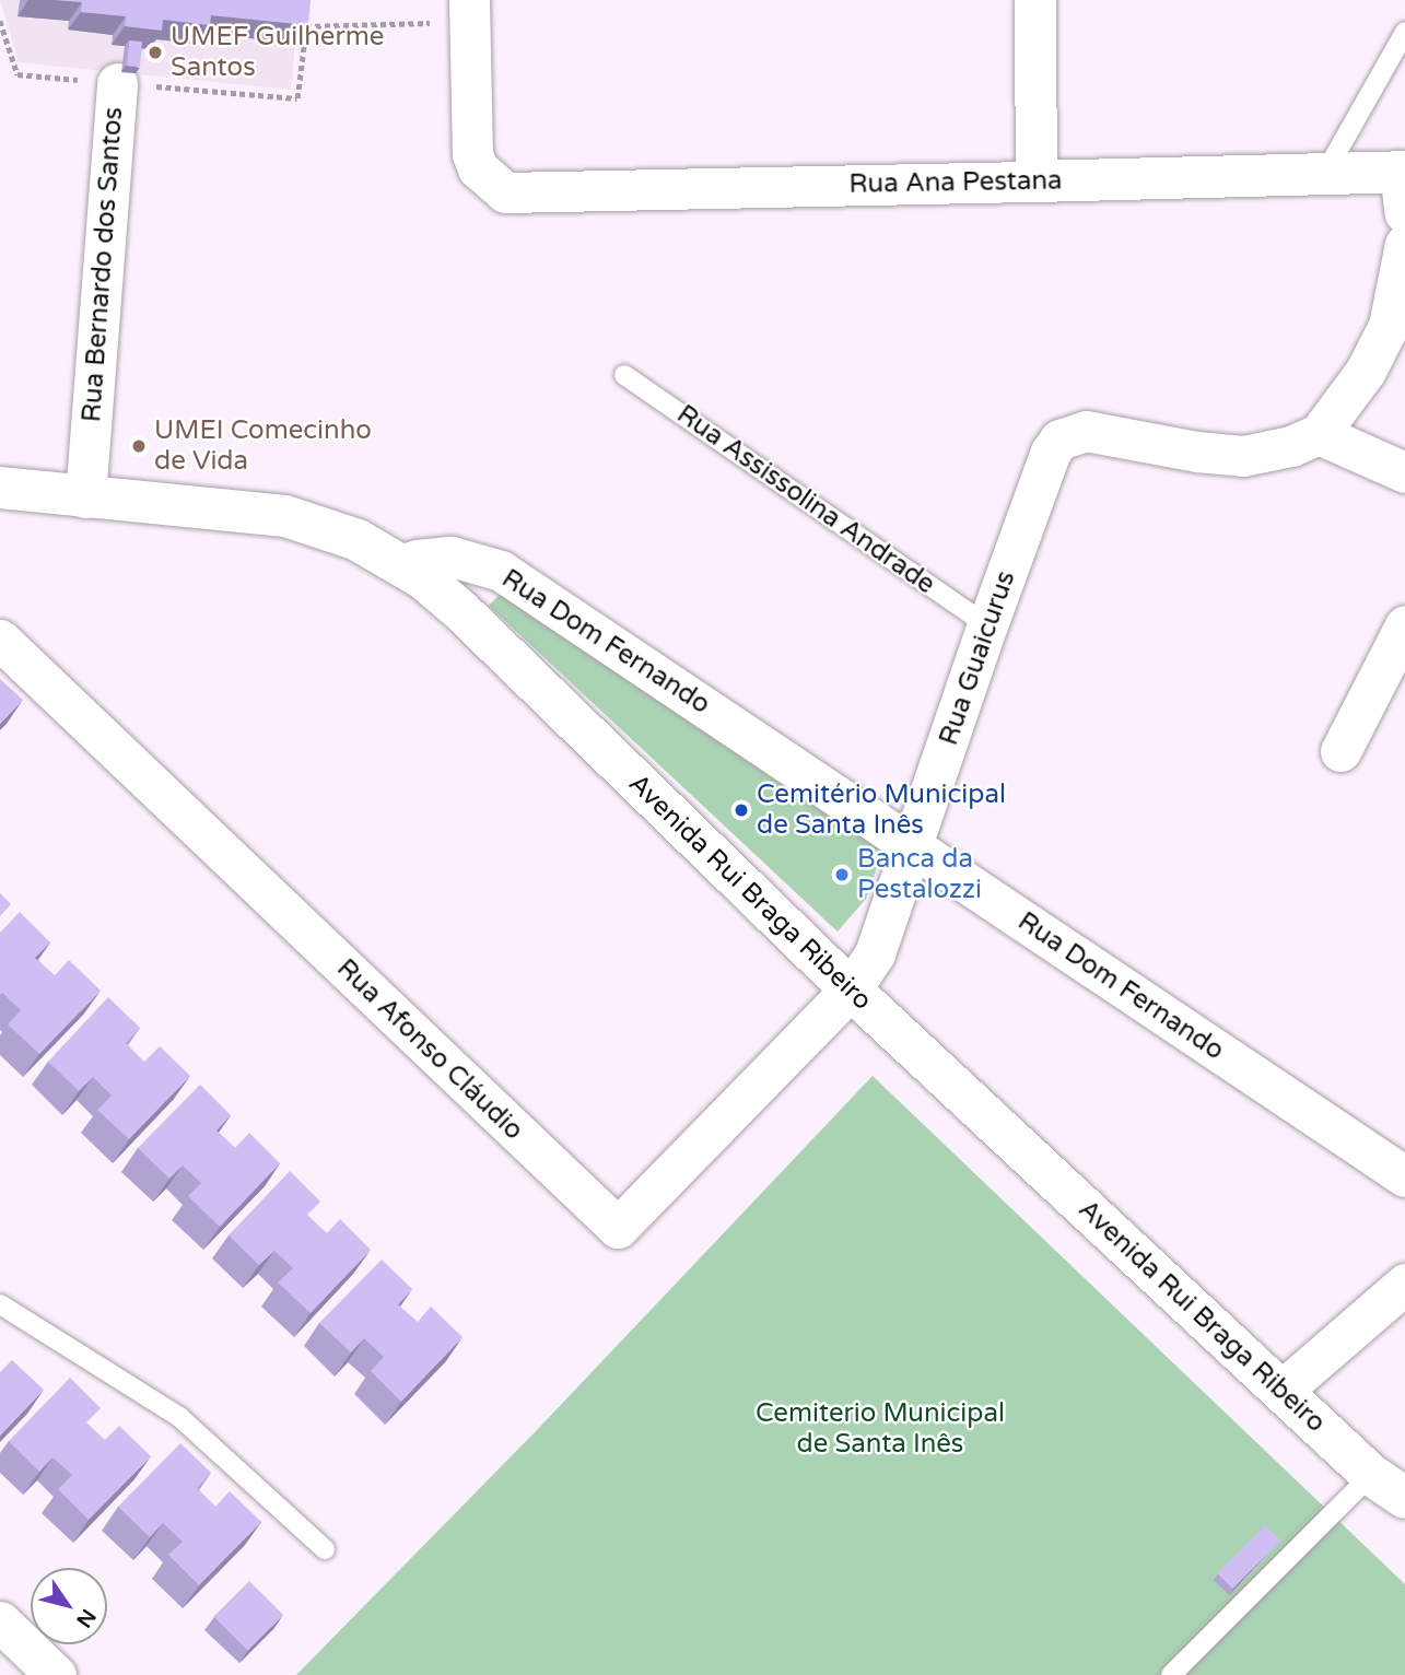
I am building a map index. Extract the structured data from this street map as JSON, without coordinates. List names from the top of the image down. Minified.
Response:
{"streets":{"main road":["Rua Ana Pestana","Avenida Rui Braga Ribeiro"],"street":["Rua Bernardo dos Santos","Rua Dom Fernando","Rua Guaicurus","Rua Afonso Cláudio"],"lane":["Rua Assissolina Andrade"]},"crossings":[["Rua Ana Pestana","Rua Bernardo dos Santos"],["Rua Bernardo dos Santos","Avenida Rui Braga Ribeiro"],["Rua Assissolina Andrade","Rua Guaicurus"],["Rua Dom Fernando","Rua Guaicurus"],["Rua Dom Fernando","Avenida Rui Braga Ribeiro"],["Rua Guaicurus","Avenida Rui Braga Ribeiro"],["Rua Guaicurus","Rua Afonso Cláudio"],["Avenida Rui Braga Ribeiro","Rua Afonso Cláudio"]],"parks":["Cemiterio Municipal de Santa Inês"],"places":["UMEF Guilherme Santos","UMEI Comecinho de Vida","Cemitério Municipal de Santa Inês","Banca da Pestalozzi"],"north":"bottom right"}
